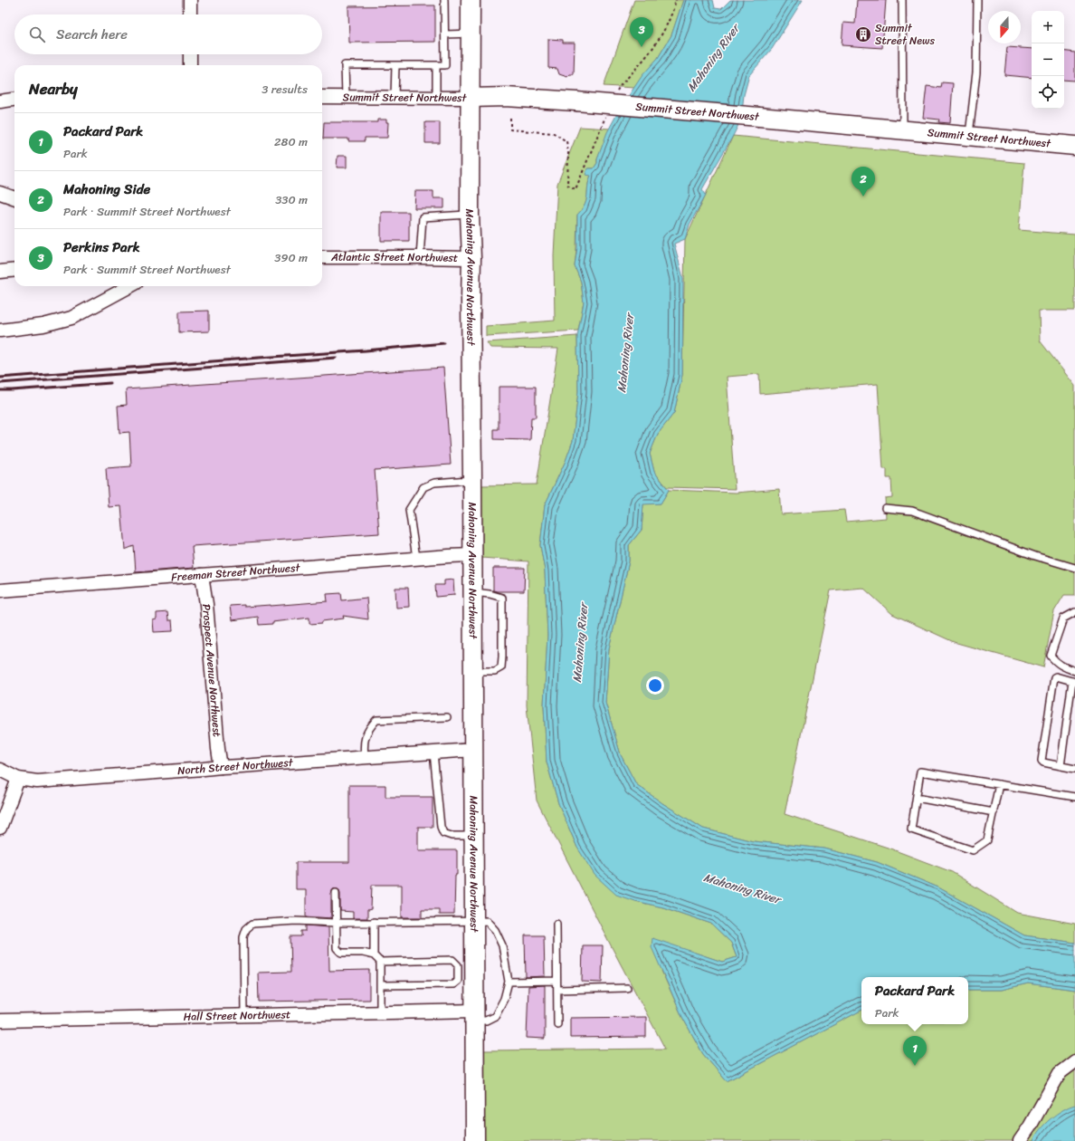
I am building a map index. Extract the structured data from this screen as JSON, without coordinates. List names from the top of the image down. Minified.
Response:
{"streets":{"main road":["Summit Street Northwest","Mahoning Avenue Northwest"],"street":["Atlantic Street Northwest","Freeman Street Northwest","Prospect Avenue Northwest","North Street Northwest","Hall Street Northwest"]},"crossings":[["Summit Street Northwest","Mahoning Avenue Northwest"],["Atlantic Street Northwest","Mahoning Avenue Northwest"],["Mahoning Avenue Northwest","Freeman Street Northwest"],["Mahoning Avenue Northwest","North Street Northwest"],["Mahoning Avenue Northwest","Hall Street Northwest"],["Freeman Street Northwest","Prospect Avenue Northwest"],["Prospect Avenue Northwest","North Street Northwest"]],"water":["Mahoning River"],"places":{"building":["Summit Street News"]},"north":"bottom","page":{"map_buttons":["+","−"],"search":"Search here","pins":["3","2","1"],"heading":["Nearby","3 results"],"list":[{"mark":"1","name":"Packard Park","note":"Park","value":"280 m"},{"mark":"2","name":"Mahoning Side","note":"Park · Summit Street Northwest","value":"330 m"},{"mark":"3","name":"Perkins Park","note":"Park · Summit Street Northwest","value":"390 m"}],"popup":["Packard Park","Park"]}}
